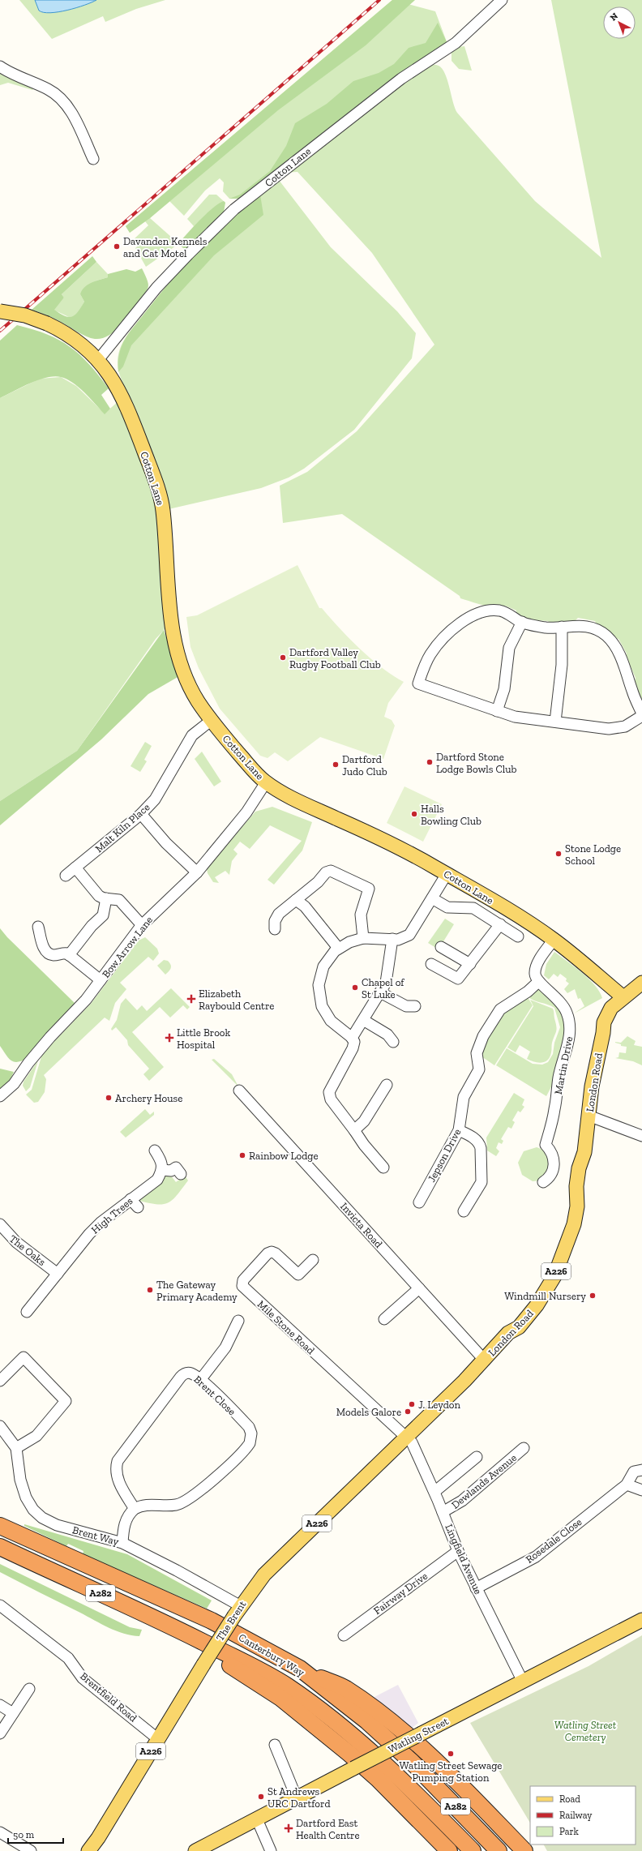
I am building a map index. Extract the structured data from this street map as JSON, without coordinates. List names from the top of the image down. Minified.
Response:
{"streets":{"highway":["A282","Canterbury Way"],"main road":["Cotton Lane","London Road","A226","The Brent","Watling Street"],"street":["Malt Kiln Place","Bow Arrow Lane","Martin Drive","Jepson Drive","High Trees","Invicta Road","The Oaks","Mile Stone Road","Brent Close","Dewlands Avenue","Brent Way","Rosedale Close","Lingfield Avenue","Fairway Drive","Brentfield Road"]},"crossings":[["Cotton Lane","Malt Kiln Place"],["Cotton Lane","Bow Arrow Lane"],["Cotton Lane","London Road"],["Martin Drive","Jepson Drive"],["London Road","Invicta Road"],["London Road","Mile Stone Road"],["London Road","Lingfield Avenue"],["London Road","The Brent"],["High Trees","The Oaks"],["Mile Stone Road","Lingfield Avenue"],["Mile Stone Road","The Brent"],["Dewlands Avenue","Lingfield Avenue"],["Brent Way","The Brent"],["Rosedale Close","Lingfield Avenue"],["Lingfield Avenue","Fairway Drive"],["Lingfield Avenue","The Brent"],["Lingfield Avenue","Watling Street"],["The Brent","Brentfield Road"]],"parks":["Watling Street Cemetery"],"places":{"other":["Davanden Kennels and Cat Motel","Dartford Valley Rugby Football Club","Dartford Stone Lodge Bowls Club","Dartford Judo Club","Halls Bowling Club","Stone Lodge School","Chapel of St Luke","Archery House","Rainbow Lodge","The Gateway Primary Academy","Windmill Nursery","J. Leydon","Models Galore","Watling Street Sewage Pumping Station","St Andrews URC Dartford"],"health":["Elizabeth Raybould Centre","Little Brook Hospital","Dartford East Health Centre"]},"legend":["Road","Railway","Park"],"scale_bar":"50 m","north":"top left"}
